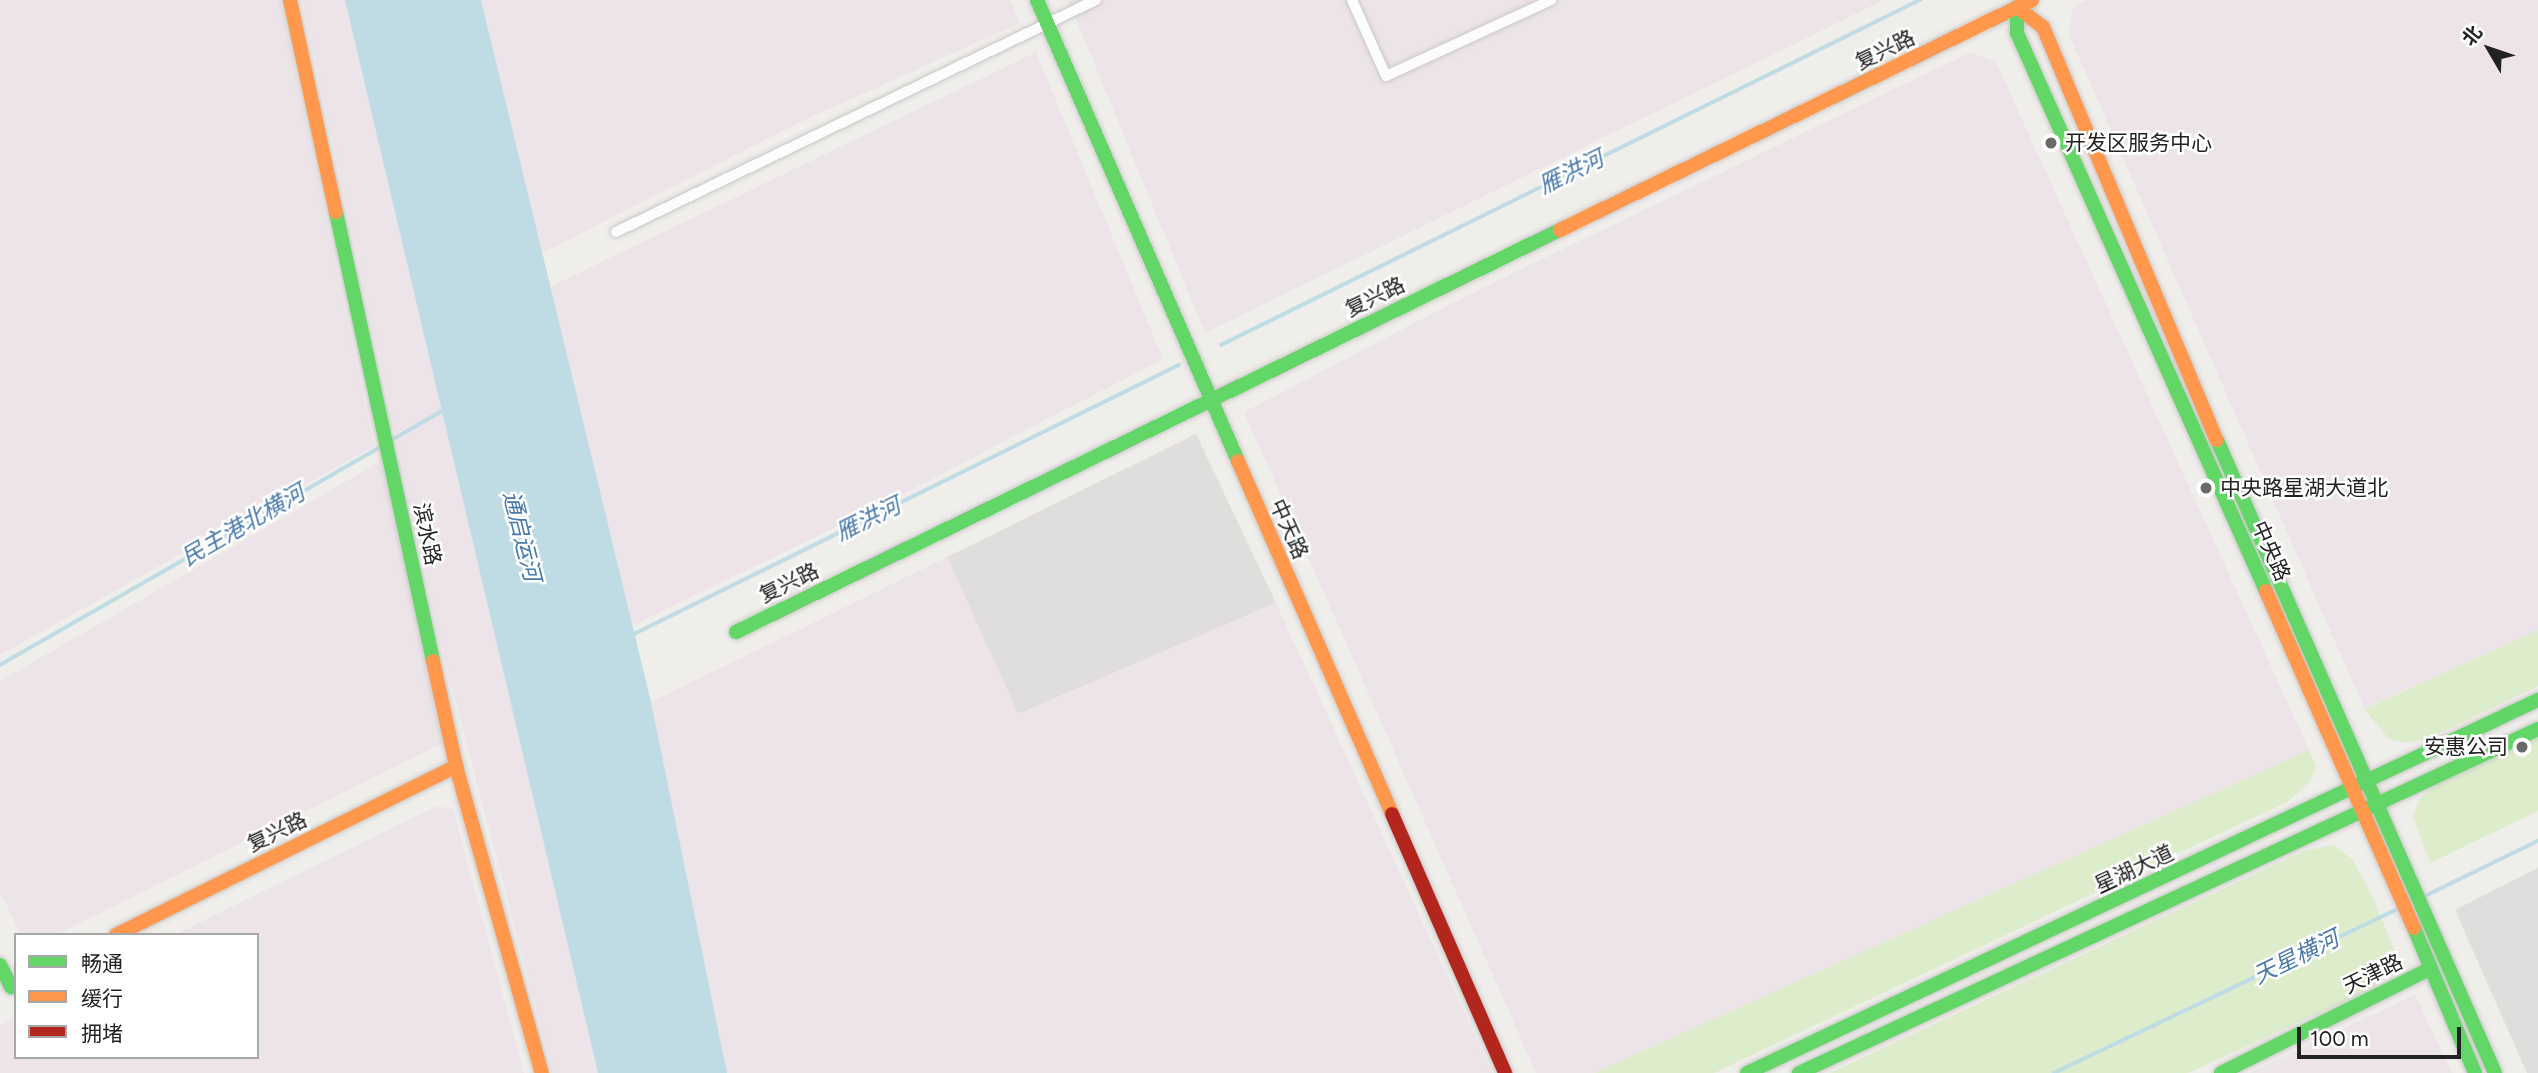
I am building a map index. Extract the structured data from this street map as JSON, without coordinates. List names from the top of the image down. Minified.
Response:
{"streets":{"street":["复兴路","中天路","滨水路","中央路","星湖大道","天津路"]},"crossings":[["复兴路","中天路"],["复兴路","滨水路"],["复兴路","中央路"],["中央路","星湖大道"],["中央路","天津路"]],"water":["雁洪河","民主港北横河","通启运河","天星横河"],"places":["开发区服务中心","中央路星湖大道北","安惠公司"],"legend":["畅通","缓行","拥堵"],"scale_bar":"100 m","north":"top left"}
